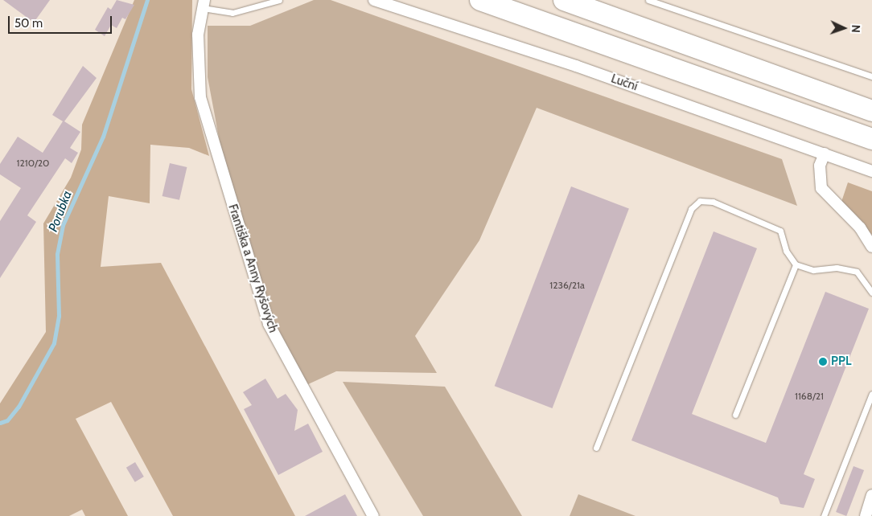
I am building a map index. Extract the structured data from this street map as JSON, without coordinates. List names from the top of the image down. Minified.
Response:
{"streets":{"street":["Luční","Františka a Anny Ryšových"]},"water":["Porubka"],"places":["PPL"],"house_numbers":["1210/20","1236/21a","1168/21"],"scale_bar":"50 m","north":"right"}
